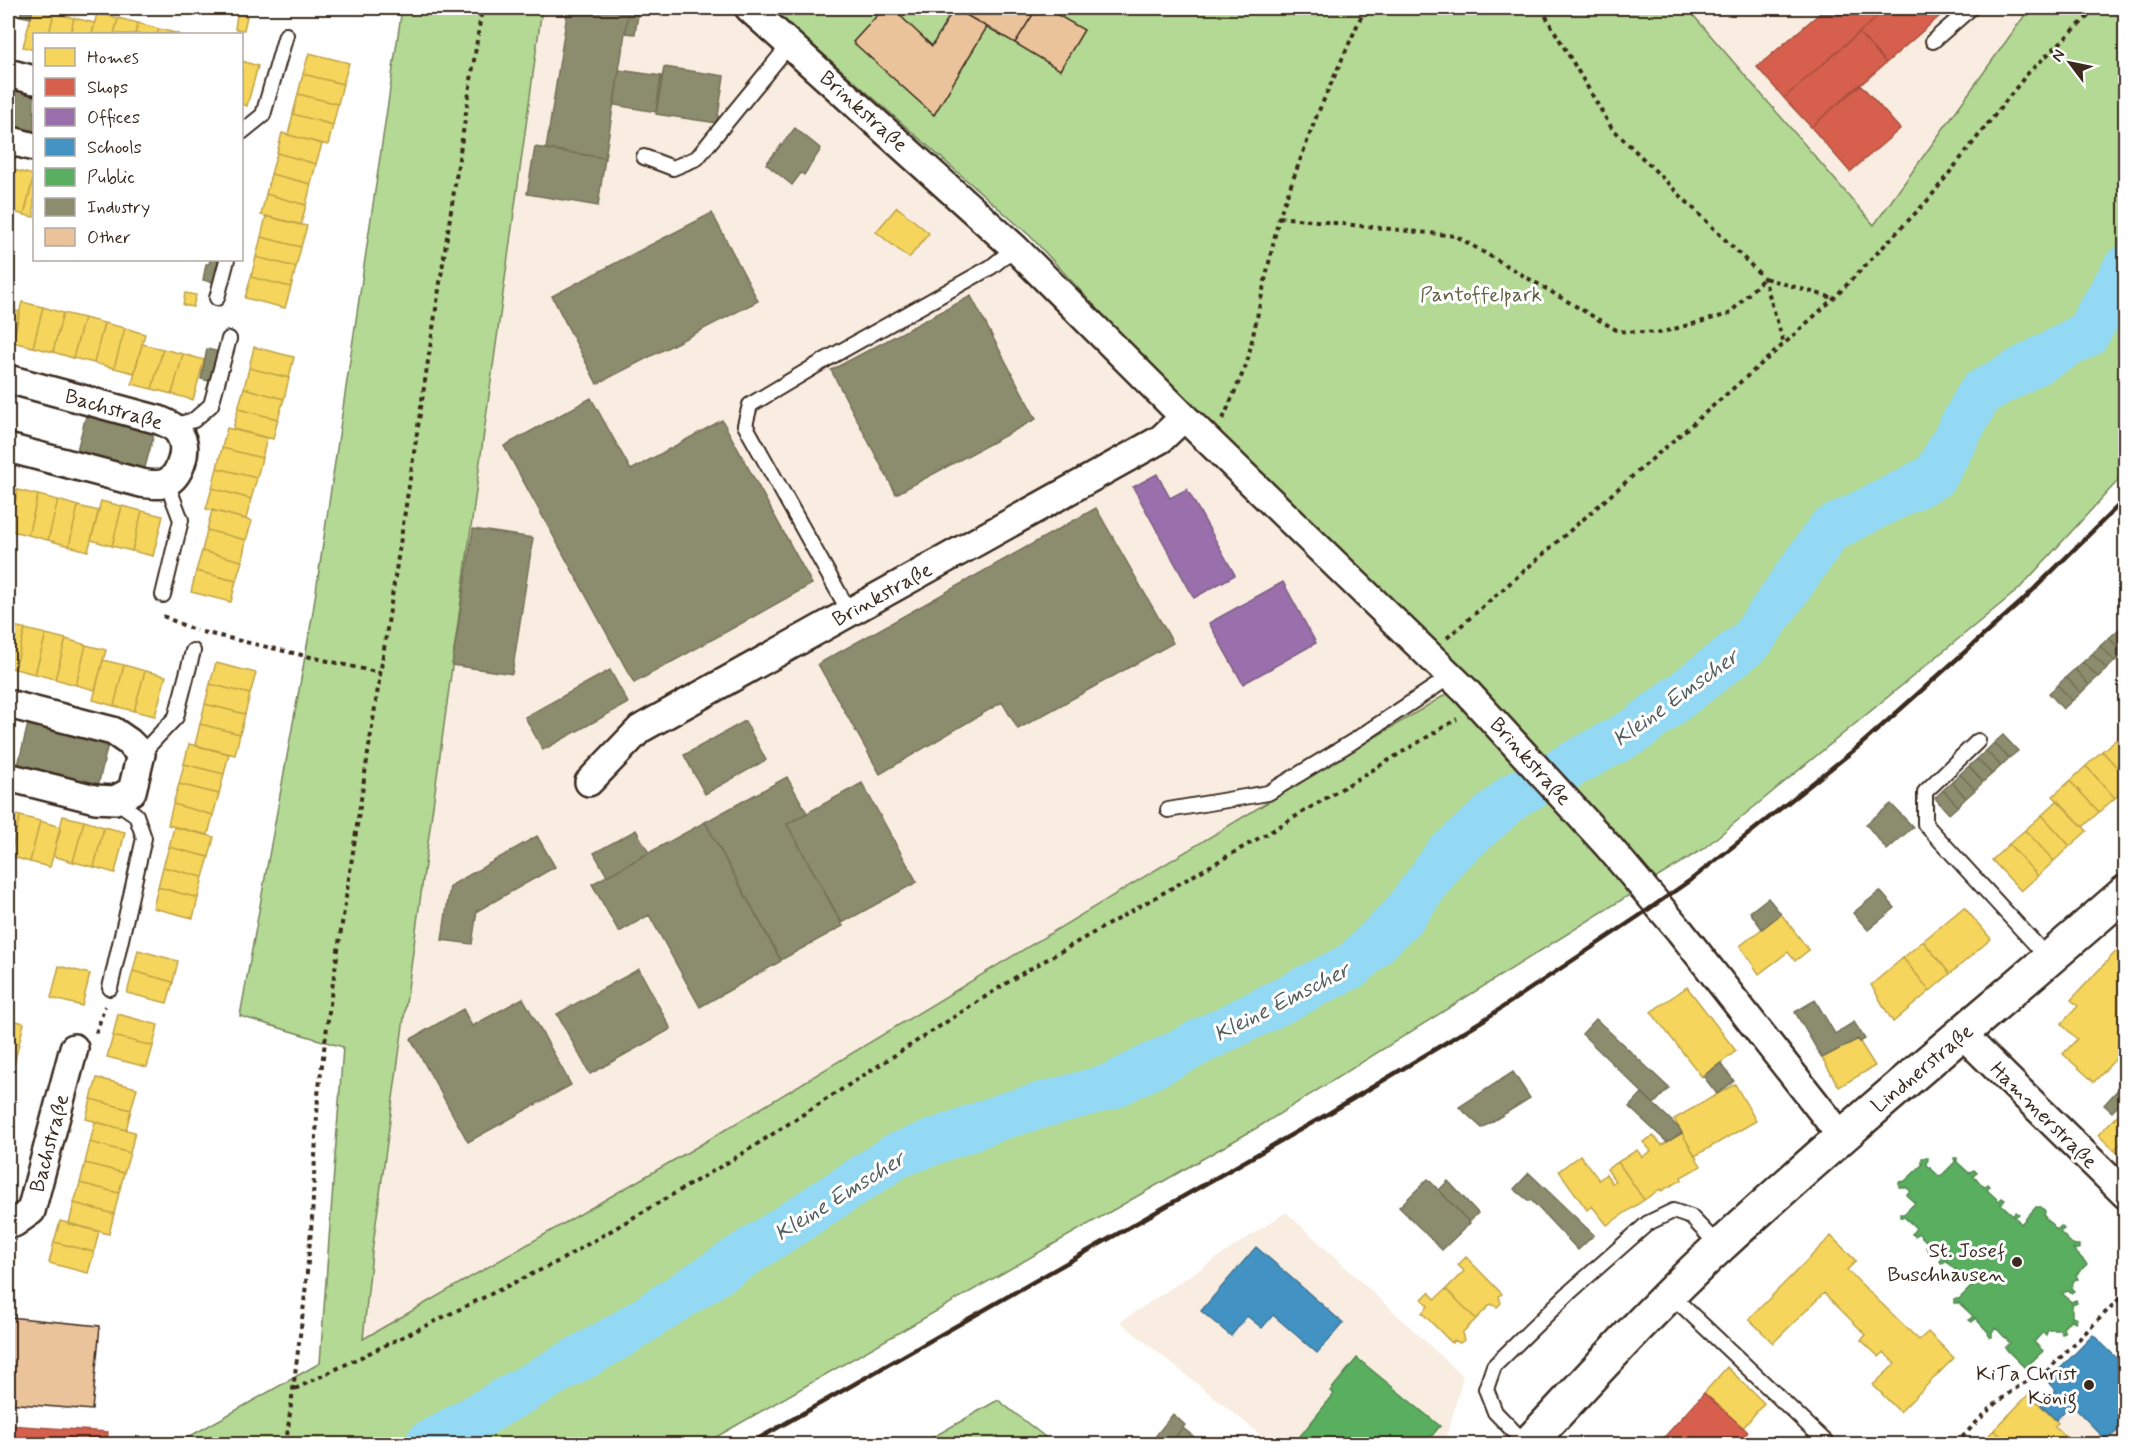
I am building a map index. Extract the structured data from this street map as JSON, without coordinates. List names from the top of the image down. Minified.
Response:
{"streets":{"street":["Brinkstraße","Bachstraße","Lindnerstraße","Hammerstraße"]},"crossings":[["Brinkstraße","Lindnerstraße"],["Lindnerstraße","Hammerstraße"]],"water":["Kleine Emscher"],"parks":["Pantoffelpark"],"places":["St. Josef Buschhausen","KiTa Christ König"],"legend":["Homes","Shops","Offices","Schools","Public","Industry","Other"],"north":"top left"}
